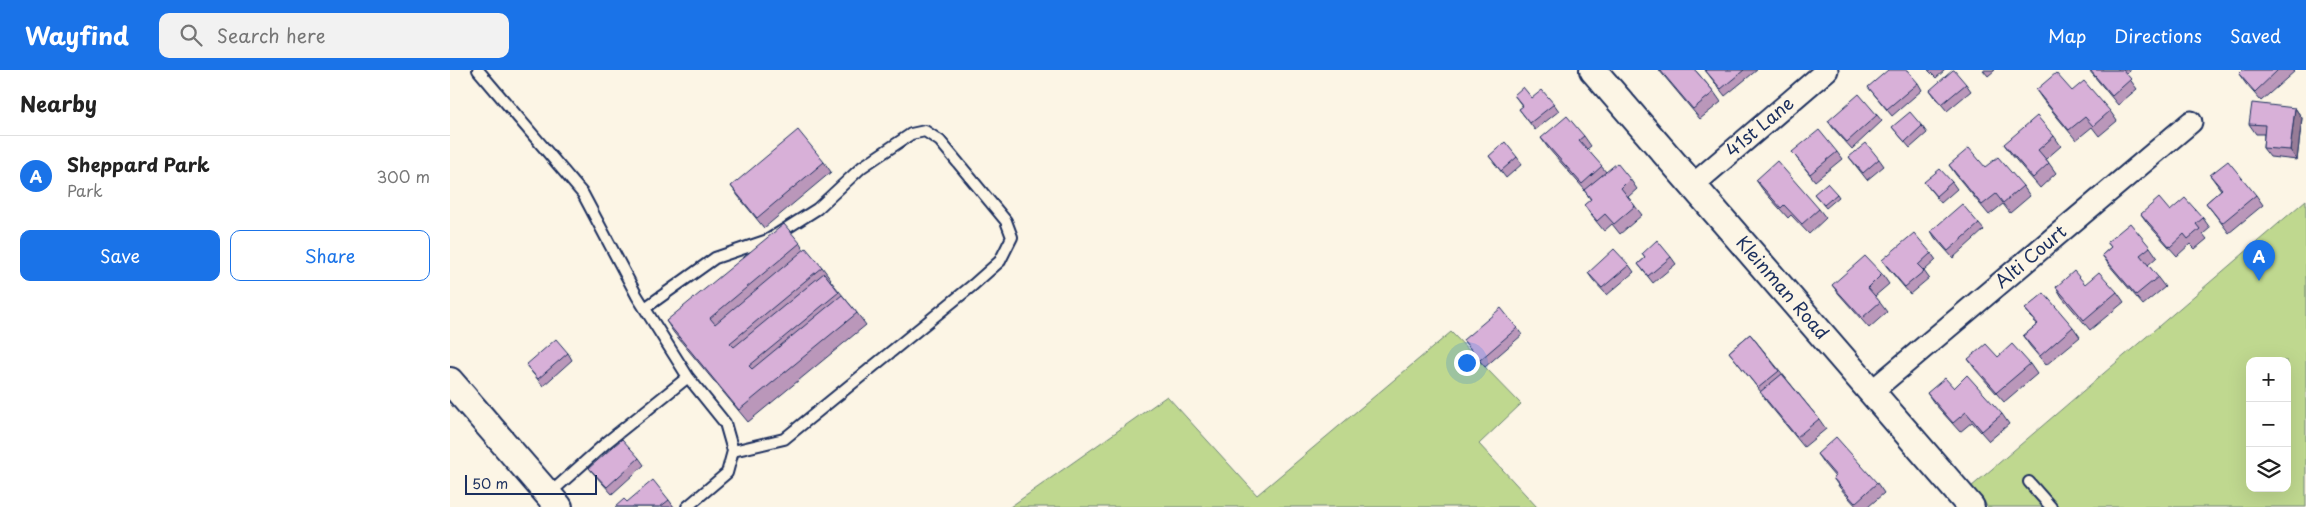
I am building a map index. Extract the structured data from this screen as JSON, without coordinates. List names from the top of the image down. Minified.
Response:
{"streets":{"street":["41st Lane","Alti Court","Kleinman Road"]},"crossings":[["41st Lane","Kleinman Road"],["Alti Court","Kleinman Road"]],"scale_bar":"50 m","page":{"header":"Wayfind","search":"Search here","nav":["Map","Directions","Saved"],"heading":"Nearby","list":[{"mark":"A","name":"Sheppard Park","note":"Park","value":"300 m"}],"buttons":["Save","Share"],"pins":"A","map_buttons":["+","−"],"scale":"50 m"}}
